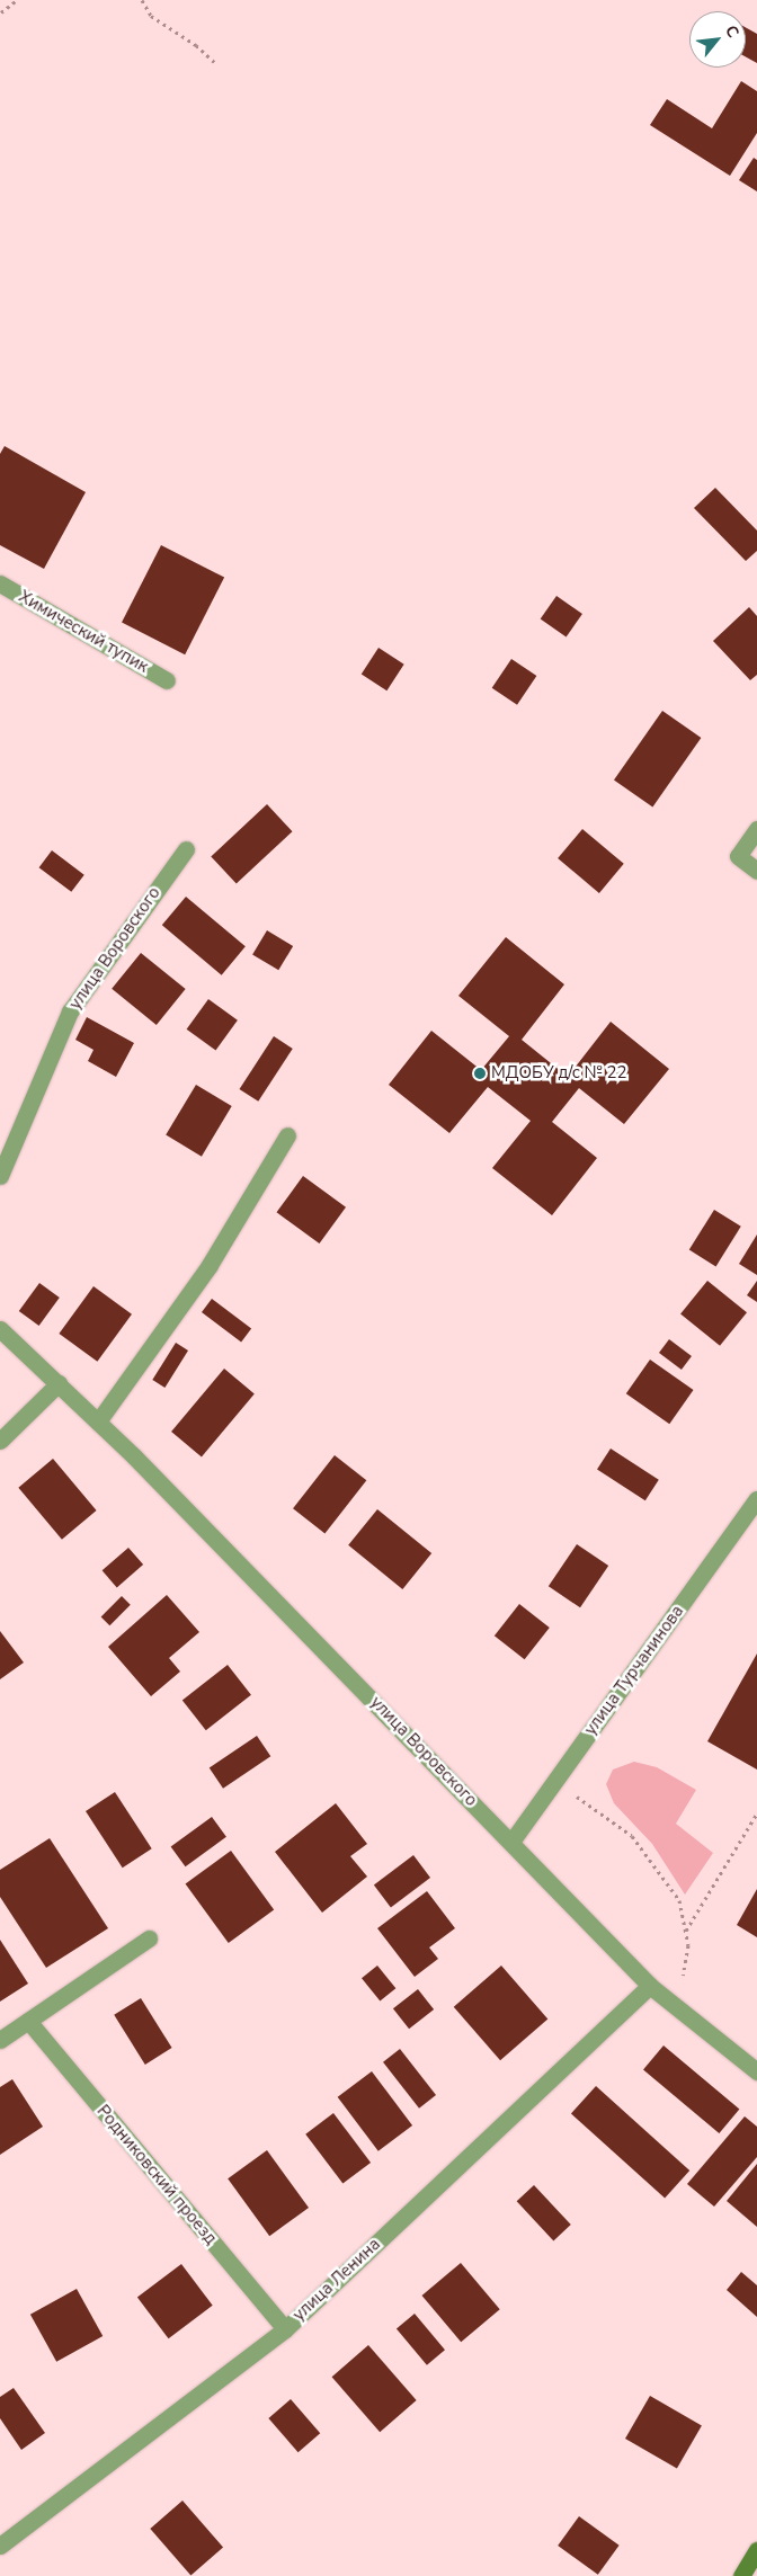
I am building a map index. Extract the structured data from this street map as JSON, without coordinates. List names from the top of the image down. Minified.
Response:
{"streets":{"street":["Химический тупик","улица Воровского","улица Турчанинова","Родниковский проезд","улица Ленина"]},"crossings":[["улица Воровского","улица Турчанинова"],["улица Воровского","улица Ленина"],["Родниковский проезд","улица Ленина"]],"places":["МДОБУ д/с № 22"],"north":"top right"}
